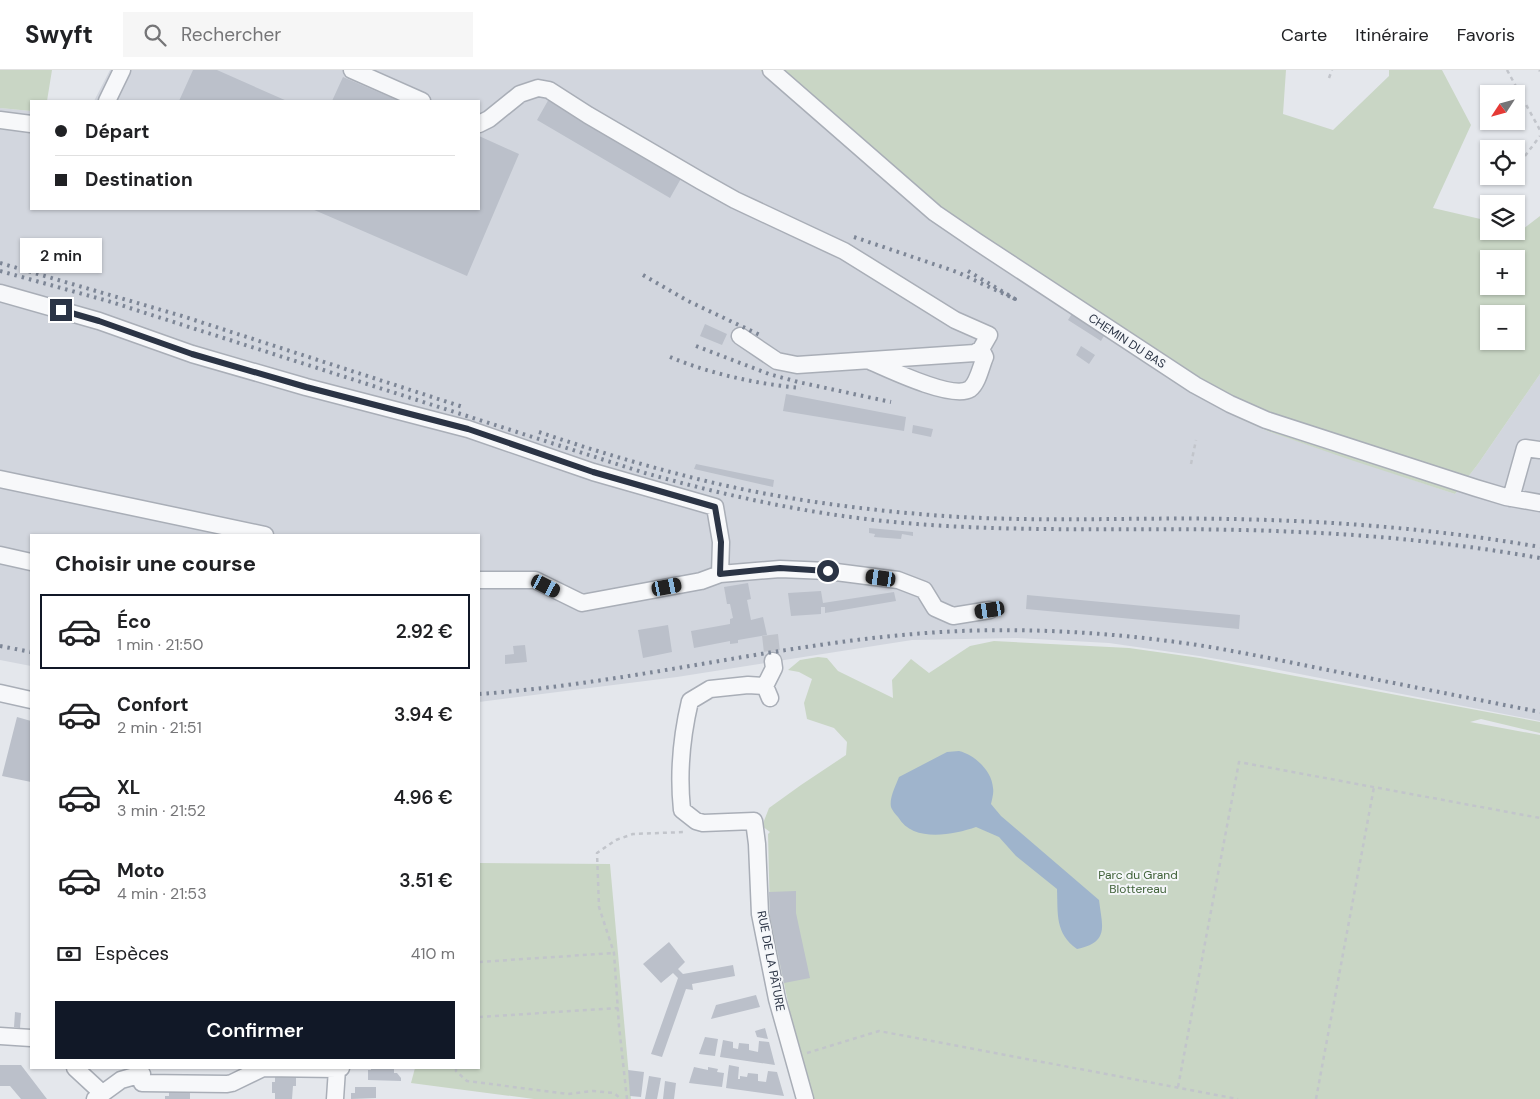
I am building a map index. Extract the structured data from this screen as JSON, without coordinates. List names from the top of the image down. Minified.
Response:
{"streets":{"street":["CHEMIN DU BAS","RUE DE LA PÂTURE"]},"parks":["Parc du Grand Blottereau"],"north":"bottom left","page":{"header":"Swyft","search":"Rechercher","nav":["Carte","Itinéraire","Favoris"],"map_buttons":["+","−"],"banner":["Départ","Destination"],"bubble":"2 min","heading":"Choisir une course","list":[{"name":"Éco","note":"1 min · 21:50","value":"2.92 €"},{"name":"Confort","note":"2 min · 21:51","value":"3.94 €"},{"name":"XL","note":"3 min · 21:52","value":"4.96 €"},{"name":"Moto","note":"4 min · 21:53","value":"3.51 €"}],"pay":["Espèces","410 m"],"buttons":"Confirmer"}}
